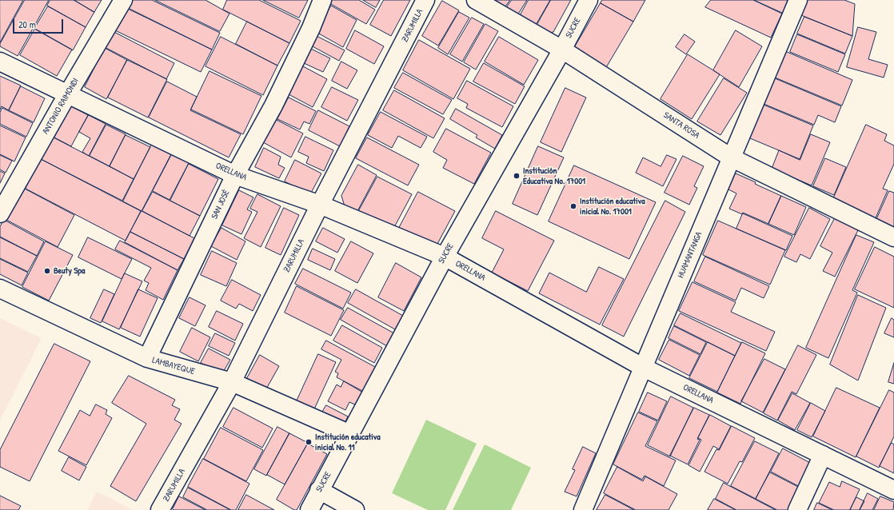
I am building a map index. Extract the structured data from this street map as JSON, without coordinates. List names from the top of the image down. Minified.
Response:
{"streets":{"street":["ZARUMILLA","SUCRE","ANTONIO RAIMONDI","SANTA ROSA","ORELLANA","SAN JOSÉ","HUAMANTANGA","LAMBAYEQUE"]},"crossings":[["ZARUMILLA","ORELLANA"],["ZARUMILLA","LAMBAYEQUE"],["SUCRE","SANTA ROSA"],["SUCRE","ORELLANA"],["SUCRE","LAMBAYEQUE"],["ANTONIO RAIMONDI","ORELLANA"],["SANTA ROSA","HUAMANTANGA"],["ORELLANA","SAN JOSÉ"],["ORELLANA","HUAMANTANGA"],["SAN JOSÉ","LAMBAYEQUE"]],"places":["Institución Educativa No. 17001","Institución educativa inicial No. 17001","Beuty Spa","Institución educativa inicial No. 11"],"scale_bar":"20 m"}
